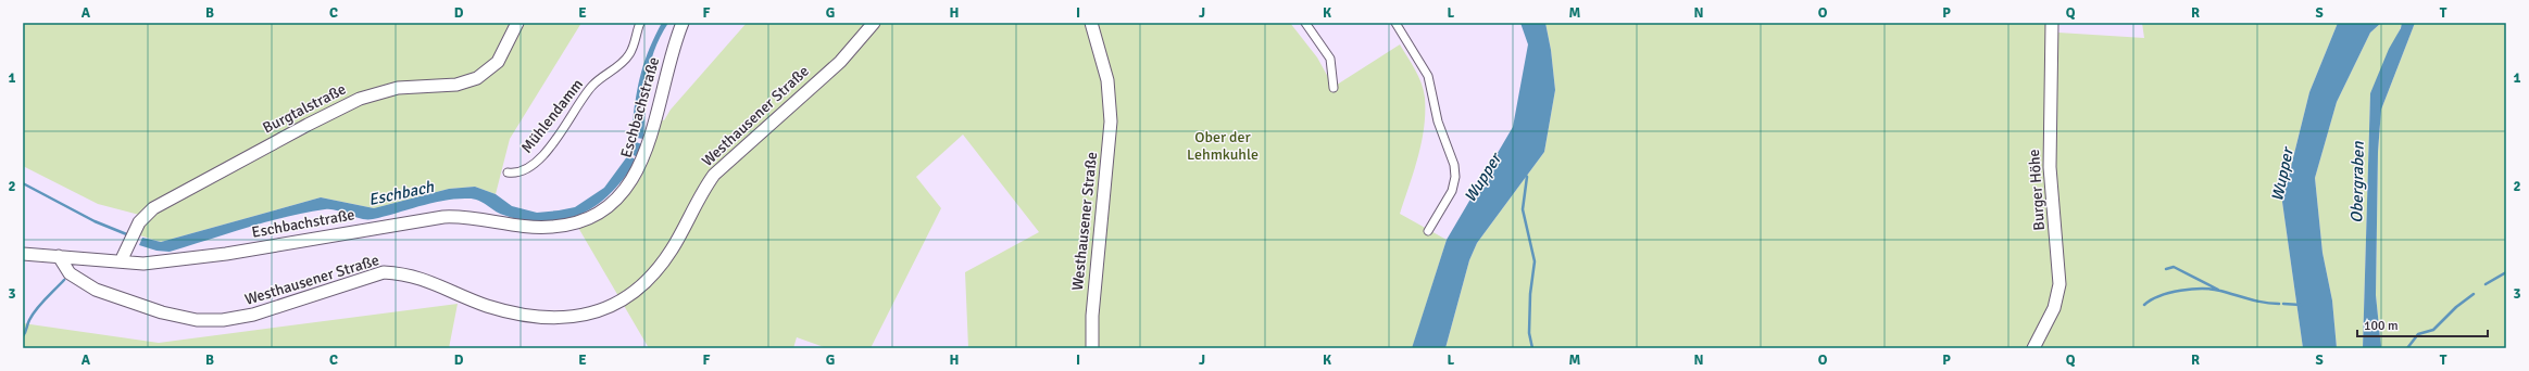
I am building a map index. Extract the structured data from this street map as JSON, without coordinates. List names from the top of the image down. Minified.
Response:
{"streets":{"main road":["Eschbachstraße","Burgtalstraße","Westhausener Straße","Burger Höhe"],"street":["Mühlendamm"]},"crossings":[["Eschbachstraße","Burgtalstraße"],["Eschbachstraße","Westhausener Straße"]],"water":["Wupper","Obergraben","Eschbach"],"parks":["Ober der Lehmkuhle"],"scale_bar":"100 m","grid":{"columns":["A","B","C","D","E","F","G","H","I","J","K","L","M","N","O","P","Q","R","S","T"],"rows":["1","2","3"]}}
